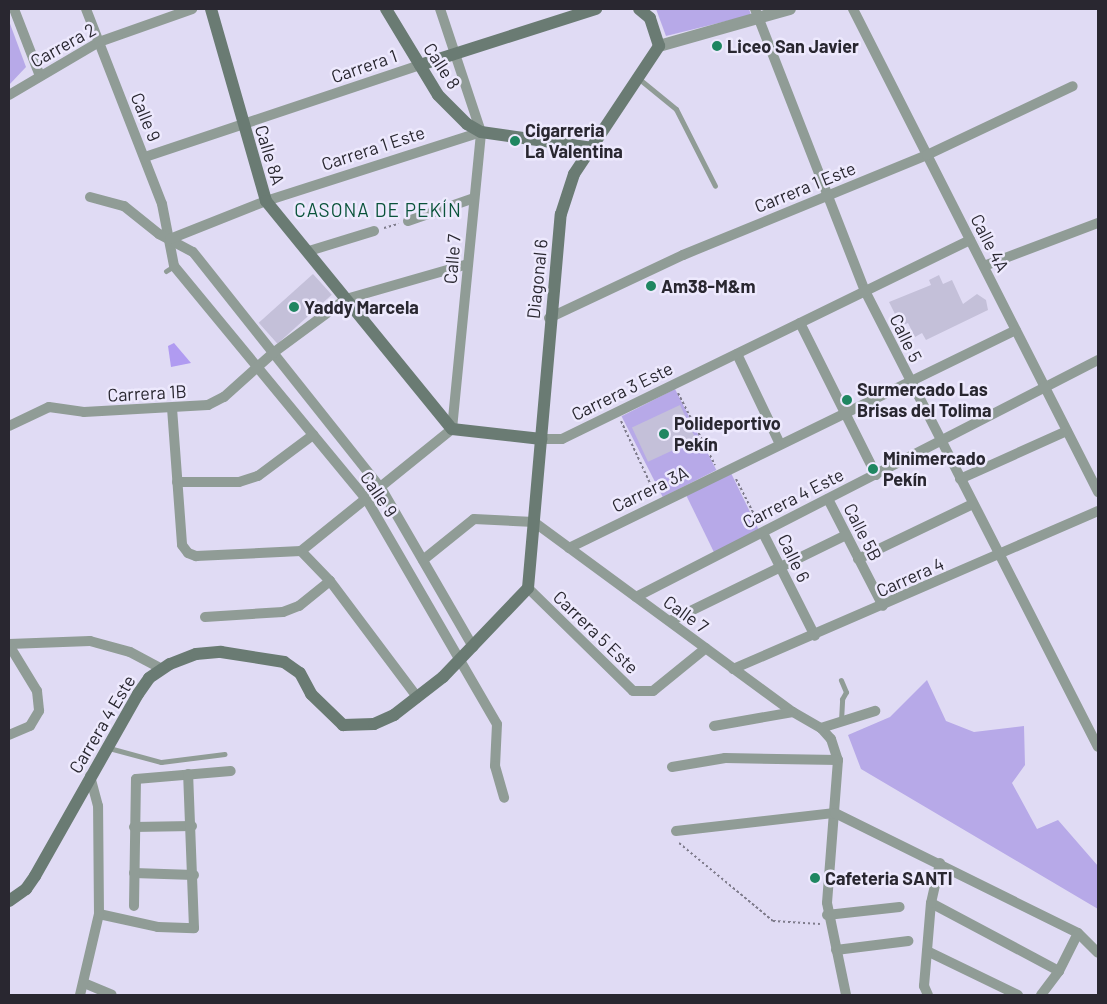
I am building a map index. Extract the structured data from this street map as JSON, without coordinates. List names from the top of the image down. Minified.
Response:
{"streets":{"main road":["Carrera 1","Calle 8","Carrera 1 Este","Calle 8A","Diagonal 6","Carrera 3 Este","Carrera 4 Este"],"street":["Carrera 2","Calle 9","Calle 4A","Calle 7","Calle 5","Carrera 1B","Carrera 3A","Calle 5B","Calle 6","Carrera 4","Carrera 5 Este"]},"crossings":[["Carrera 2","Calle 9"],["Carrera 1","Calle 8"],["Carrera 1","Calle 9"],["Carrera 1","Calle 8A"],["Carrera 1","Calle 7"],["Calle 8","Carrera 1 Este"],["Calle 8","Calle 7"],["Calle 9","Carrera 1 Este"],["Calle 9","Carrera 1B"],["Calle 9","Carrera 4 Este"],["Carrera 1 Este","Calle 8A"],["Carrera 1 Este","Calle 4A"],["Carrera 1 Este","Calle 7"],["Carrera 1 Este","Diagonal 6"],["Carrera 1 Este","Calle 5"],["Calle 8A","Calle 7"],["Calle 8A","Carrera 3 Este"],["Calle 8A","Carrera 1B"],["Calle 4A","Carrera 3 Este"],["Calle 4A","Carrera 3A"],["Calle 4A","Carrera 4 Este"],["Calle 7","Diagonal 6"],["Calle 7","Carrera 3 Este"],["Calle 7","Carrera 3A"],["Calle 7","Carrera 4 Este"],["Calle 7","Carrera 4"],["Calle 7","Carrera 5 Este"],["Diagonal 6","Carrera 3 Este"],["Diagonal 6","Carrera 4 Este"],["Diagonal 6","Carrera 5 Este"],["Calle 5","Carrera 3 Este"],["Calle 5","Carrera 3A"],["Calle 5","Carrera 4 Este"],["Calle 5","Carrera 4"],["Carrera 3A","Calle 6"],["Carrera 4 Este","Calle 5B"],["Carrera 4 Este","Calle 6"],["Carrera 4 Este","Carrera 5 Este"],["Calle 5B","Carrera 4"],["Calle 6","Carrera 4"]],"districts":["CASONA DE PEKÍN"],"places":["Liceo San Javier","Cigarreria La Valentina","Am38-M&m","Yaddy Marcela","Surmercado Las Brisas del Tolima","Polideportivo Pekín","Minimercado Pekín","Cafeteria SANTI"]}
